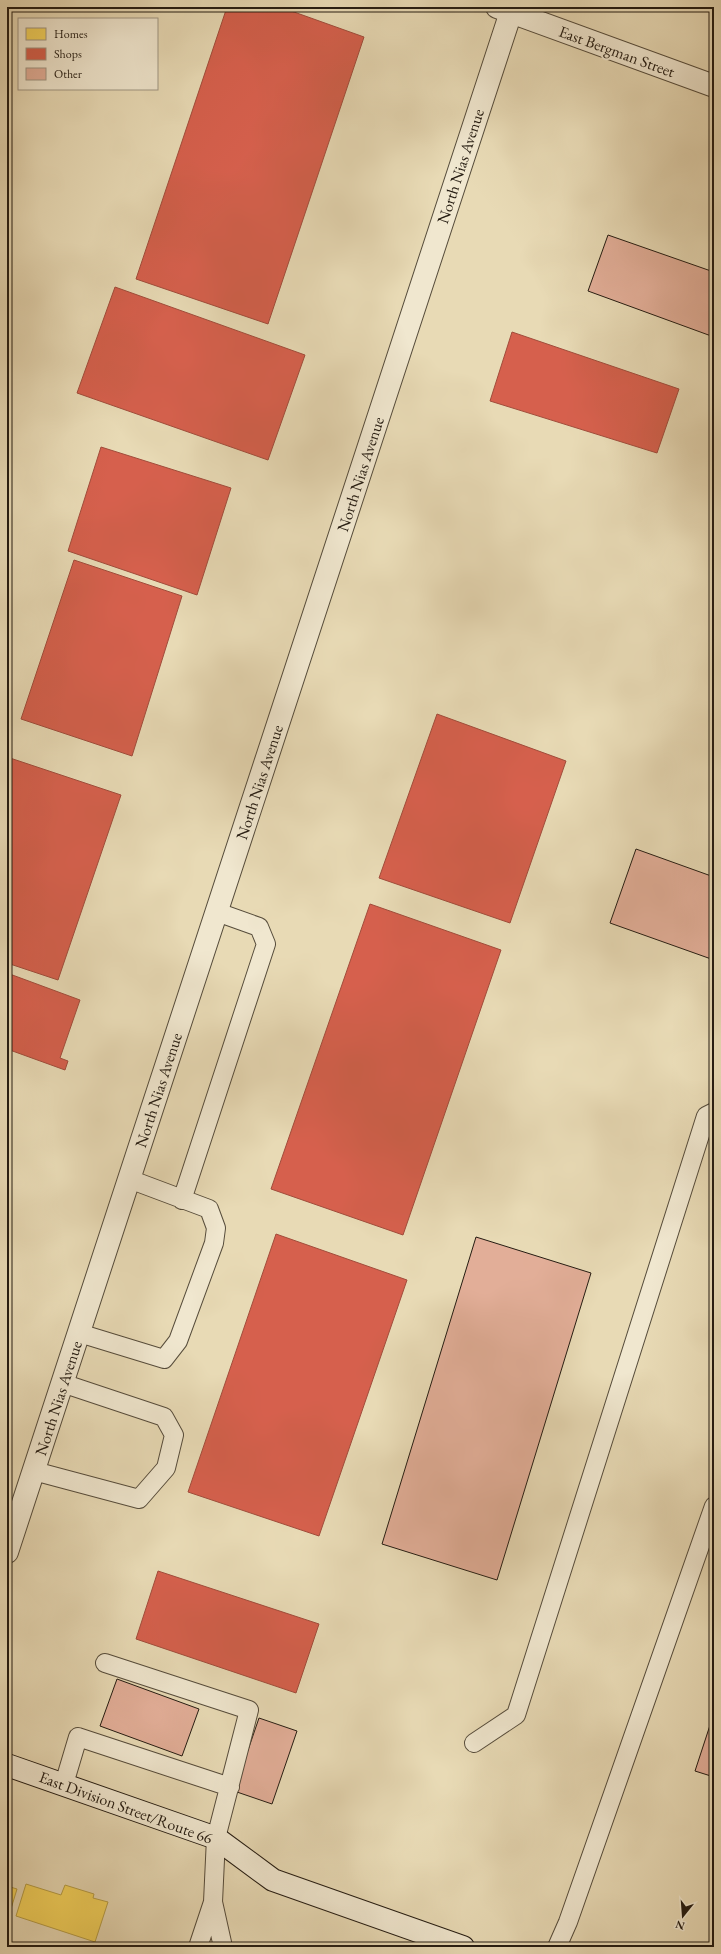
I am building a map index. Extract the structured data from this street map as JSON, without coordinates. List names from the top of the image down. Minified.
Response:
{"streets":{"street":["East Bergman Street","North Nias Avenue","East Division Street/Route 66"]},"crossings":[["East Bergman Street","North Nias Avenue"]],"legend":["Homes","Shops","Other"],"north":"bottom"}
